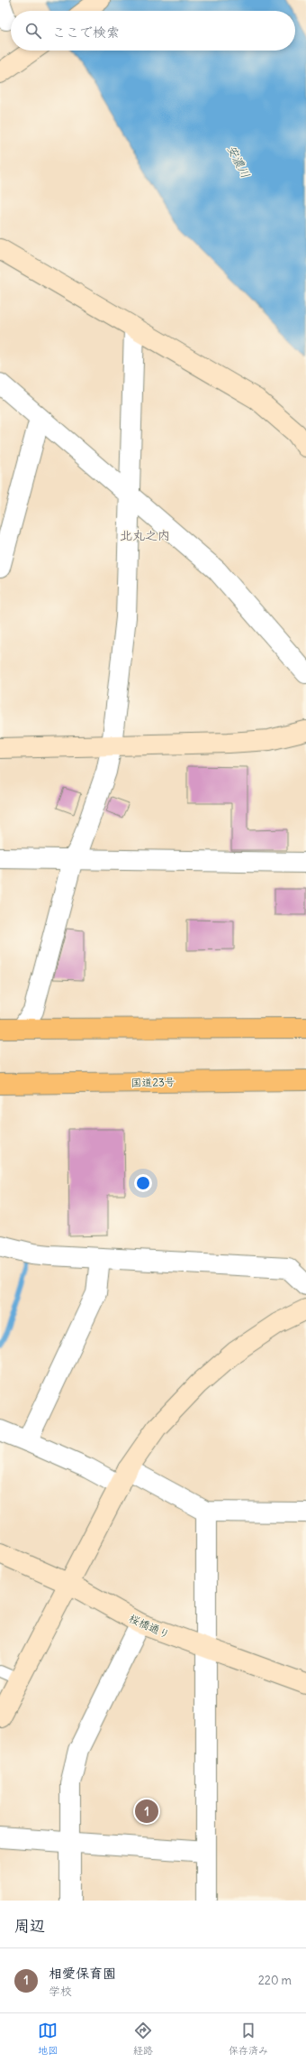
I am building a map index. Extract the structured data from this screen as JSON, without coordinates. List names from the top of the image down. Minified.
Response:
{"streets":{"highway":["国道23号"],"street":["桜橋通り"]},"districts":["北丸之内"],"water":["安濃川"],"page":{"search":"ここで検索","pins":"1","heading":"周辺","list":[{"mark":"1","name":"相愛保育園","note":"学校","value":"220 m"}],"nav":["地図","経路","保存済み"]}}
